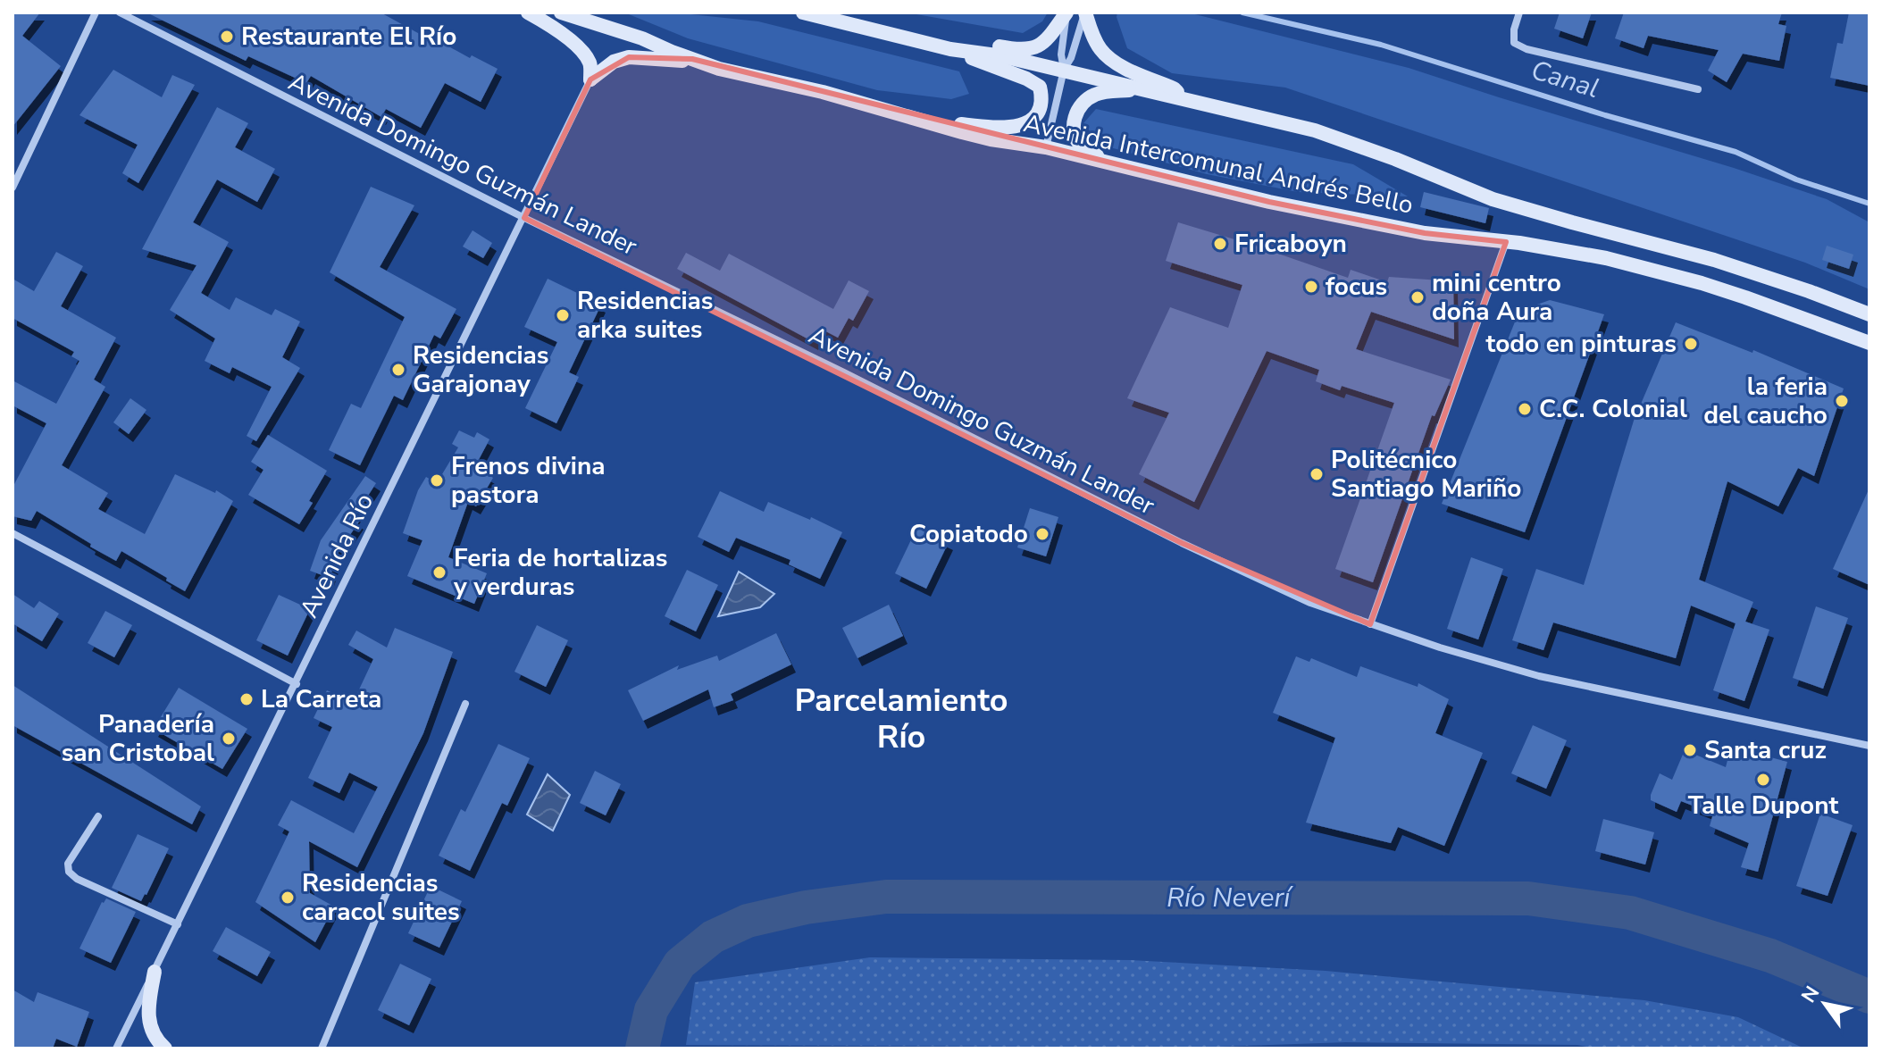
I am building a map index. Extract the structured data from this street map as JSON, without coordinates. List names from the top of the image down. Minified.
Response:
{"streets":{"main road":["Avenida Intercomunal Andrés Bello"],"street":["Avenida Domingo Guzmán Lander","Avenida Río"]},"crossings":[["Avenida Domingo Guzmán Lander","Avenida Río"]],"districts":["Parcelamiento Río"],"water":["Canal","Río Neverí"],"places":["Restaurante El Río","Fricaboyn","focus","mini centro doña Aura","Residencias arka suites","todo en pinturas","Residencias Garajonay","la feria del caucho","C.C. Colonial","Politécnico Santiago Mariño","Frenos divina pastora","Copiatodo","Feria de hortalizas y verduras","La Carreta","Panadería san Cristobal","Santa cruz","Talle Dupont","Residencias caracol suites"],"north":"top left"}
